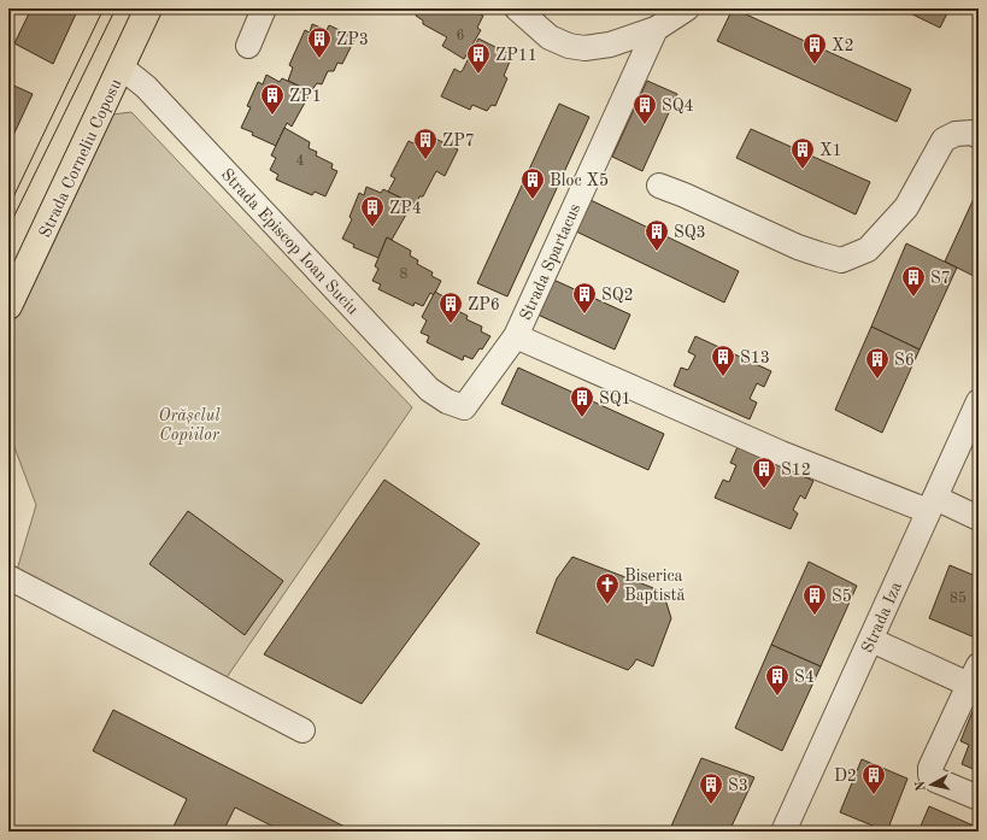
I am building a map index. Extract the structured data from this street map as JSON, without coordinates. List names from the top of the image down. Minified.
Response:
{"streets":{"main road":["Strada Corneliu Coposu"],"street":["Strada Episcop Ioan Suciu","Strada Spartacus","Strada Iza"]},"crossings":[["Strada Corneliu Coposu","Strada Episcop Ioan Suciu"],["Strada Episcop Ioan Suciu","Strada Spartacus"]],"parks":["Orășelul Copiilor"],"places":{"building":["ZP3","X2","ZP11","ZP1","SQ4","ZP7","X1","Bloc X5","ZP4","SQ3","S7","SQ2","ZP6","S13","S6","SQ1","S12","S5","S4","D2","S3"],"church":["Biserica Baptistă"]},"house_numbers":["6","4","8","85"],"north":"left"}
